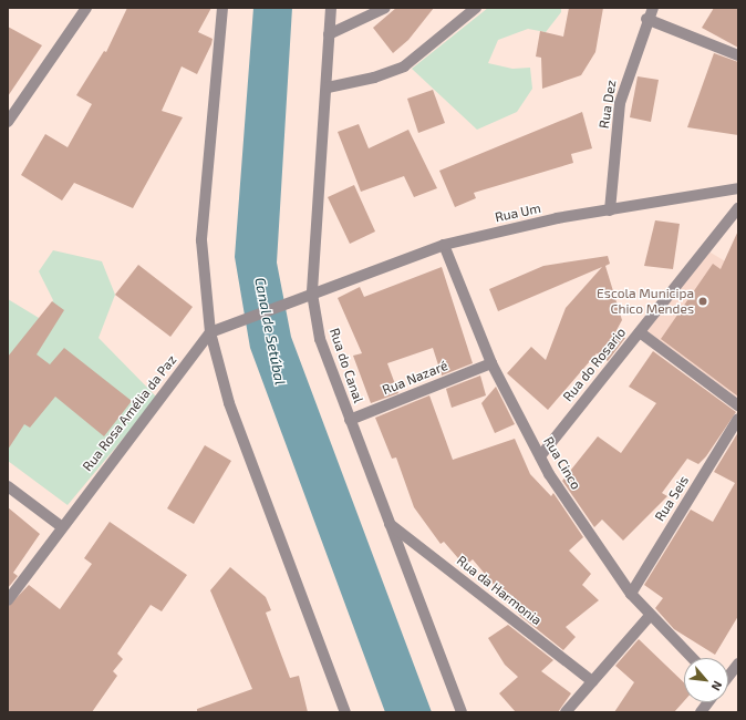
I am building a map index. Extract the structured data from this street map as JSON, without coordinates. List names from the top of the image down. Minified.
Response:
{"streets":{"street":["Rua Dez","Rua Um","Rua do Rosario","Rua do Canal","Rua Nazaré","Rua Rosa Amélia da Paz","Rua Cinco","Rua Seis","Rua da Harmonia"]},"crossings":[["Rua Dez","Rua Um"],["Rua Um","Rua do Canal"],["Rua Um","Rua Rosa Amélia da Paz"],["Rua Um","Rua Cinco"],["Rua do Rosario","Rua Cinco"],["Rua do Canal","Rua Nazaré"],["Rua do Canal","Rua Rosa Amélia da Paz"],["Rua do Canal","Rua da Harmonia"],["Rua Nazaré","Rua Cinco"],["Rua Cinco","Rua Seis"]],"water":["Canal de Setúbal"],"places":["Escola Municipa Chico Mendes"],"north":"bottom right"}
